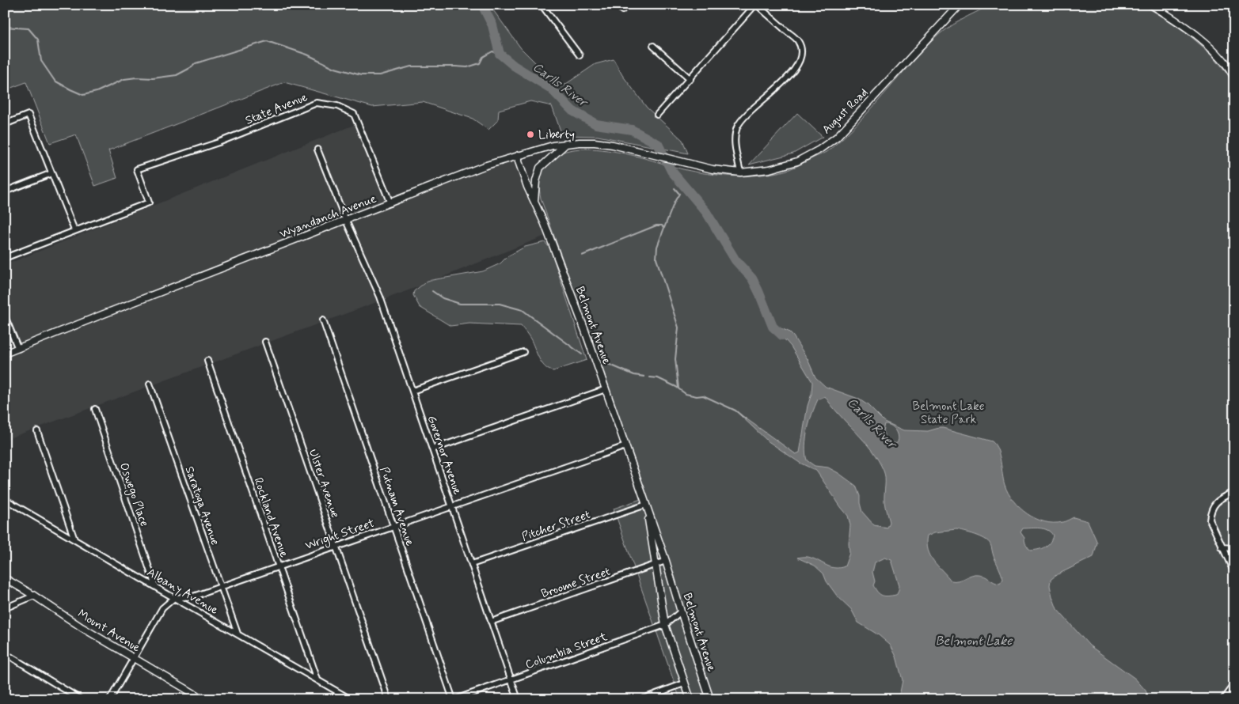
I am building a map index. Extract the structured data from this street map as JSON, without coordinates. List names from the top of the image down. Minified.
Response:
{"streets":{"street":["State Avenue","August Road","Wyandanch Avenue","Belmont Avenue","Governor Avenue","Ulster Avenue","Oswego Place","Saratoga Avenue","Putnam Avenue","Rockland Avenue","Pitcher Street","Wright Street","Broome Street","Albany Avenue","Mount Avenue","Columbia Street"]},"crossings":[["State Avenue","Wyandanch Avenue"],["August Road","Wyandanch Avenue"],["Wyandanch Avenue","Belmont Avenue"],["Wyandanch Avenue","Governor Avenue"],["Belmont Avenue","Pitcher Street"],["Belmont Avenue","Wright Street"],["Belmont Avenue","Broome Street"],["Belmont Avenue","Columbia Street"],["Governor Avenue","Pitcher Street"],["Governor Avenue","Wright Street"],["Governor Avenue","Broome Street"],["Governor Avenue","Columbia Street"],["Ulster Avenue","Wright Street"],["Oswego Place","Albany Avenue"],["Saratoga Avenue","Wright Street"],["Saratoga Avenue","Albany Avenue"],["Putnam Avenue","Wright Street"],["Putnam Avenue","Columbia Street"],["Rockland Avenue","Wright Street"],["Rockland Avenue","Albany Avenue"],["Wright Street","Albany Avenue"]],"water":["Carlls River","Belmont Lake"],"parks":["Belmont Lake State Park"],"places":["Liberty"]}
